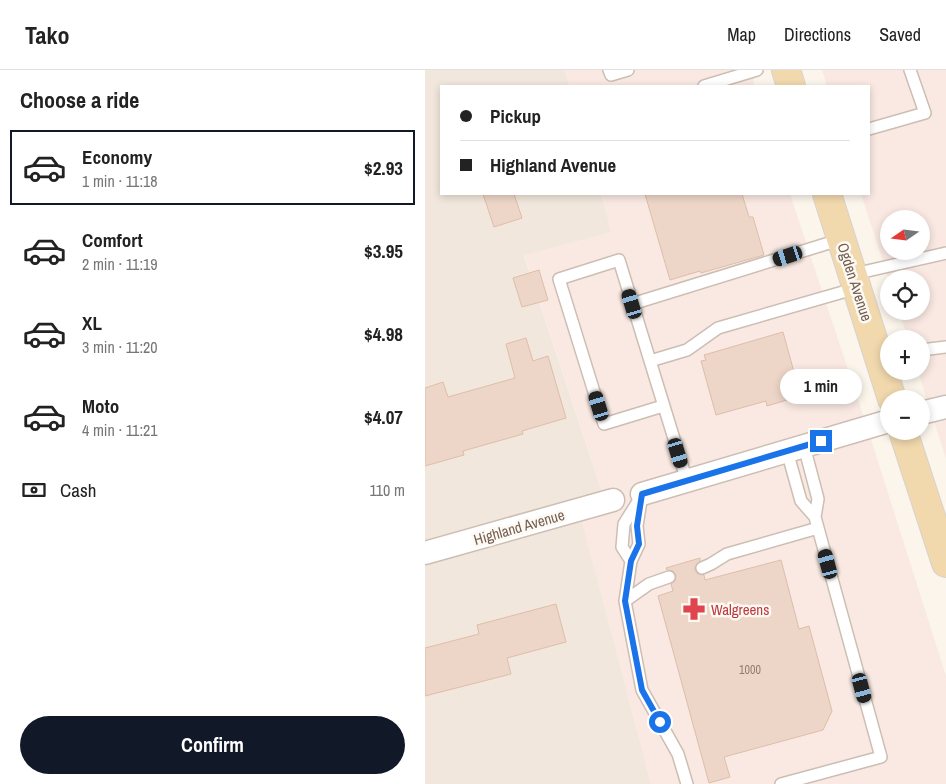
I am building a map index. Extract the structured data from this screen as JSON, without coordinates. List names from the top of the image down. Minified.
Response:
{"streets":{"main road":["Ogden Avenue"],"street":["Highland Avenue"]},"places":{"pharmacy":["Walgreens"]},"house_numbers":["1000"],"north":"left","page":{"header":"Tako","nav":["Map","Directions","Saved"],"heading":"Choose a ride","banner":["Pickup","Highland Avenue"],"list":[{"name":"Economy","note":"1 min · 11:18","value":"$2.93"},{"name":"Comfort","note":"2 min · 11:19","value":"$3.95"},{"name":"XL","note":"3 min · 11:20","value":"$4.98"},{"name":"Moto","note":"4 min · 11:21","value":"$4.07"}],"map_buttons":["+","−"],"bubble":"1 min","pay":["Cash","110 m"],"buttons":"Confirm"}}
